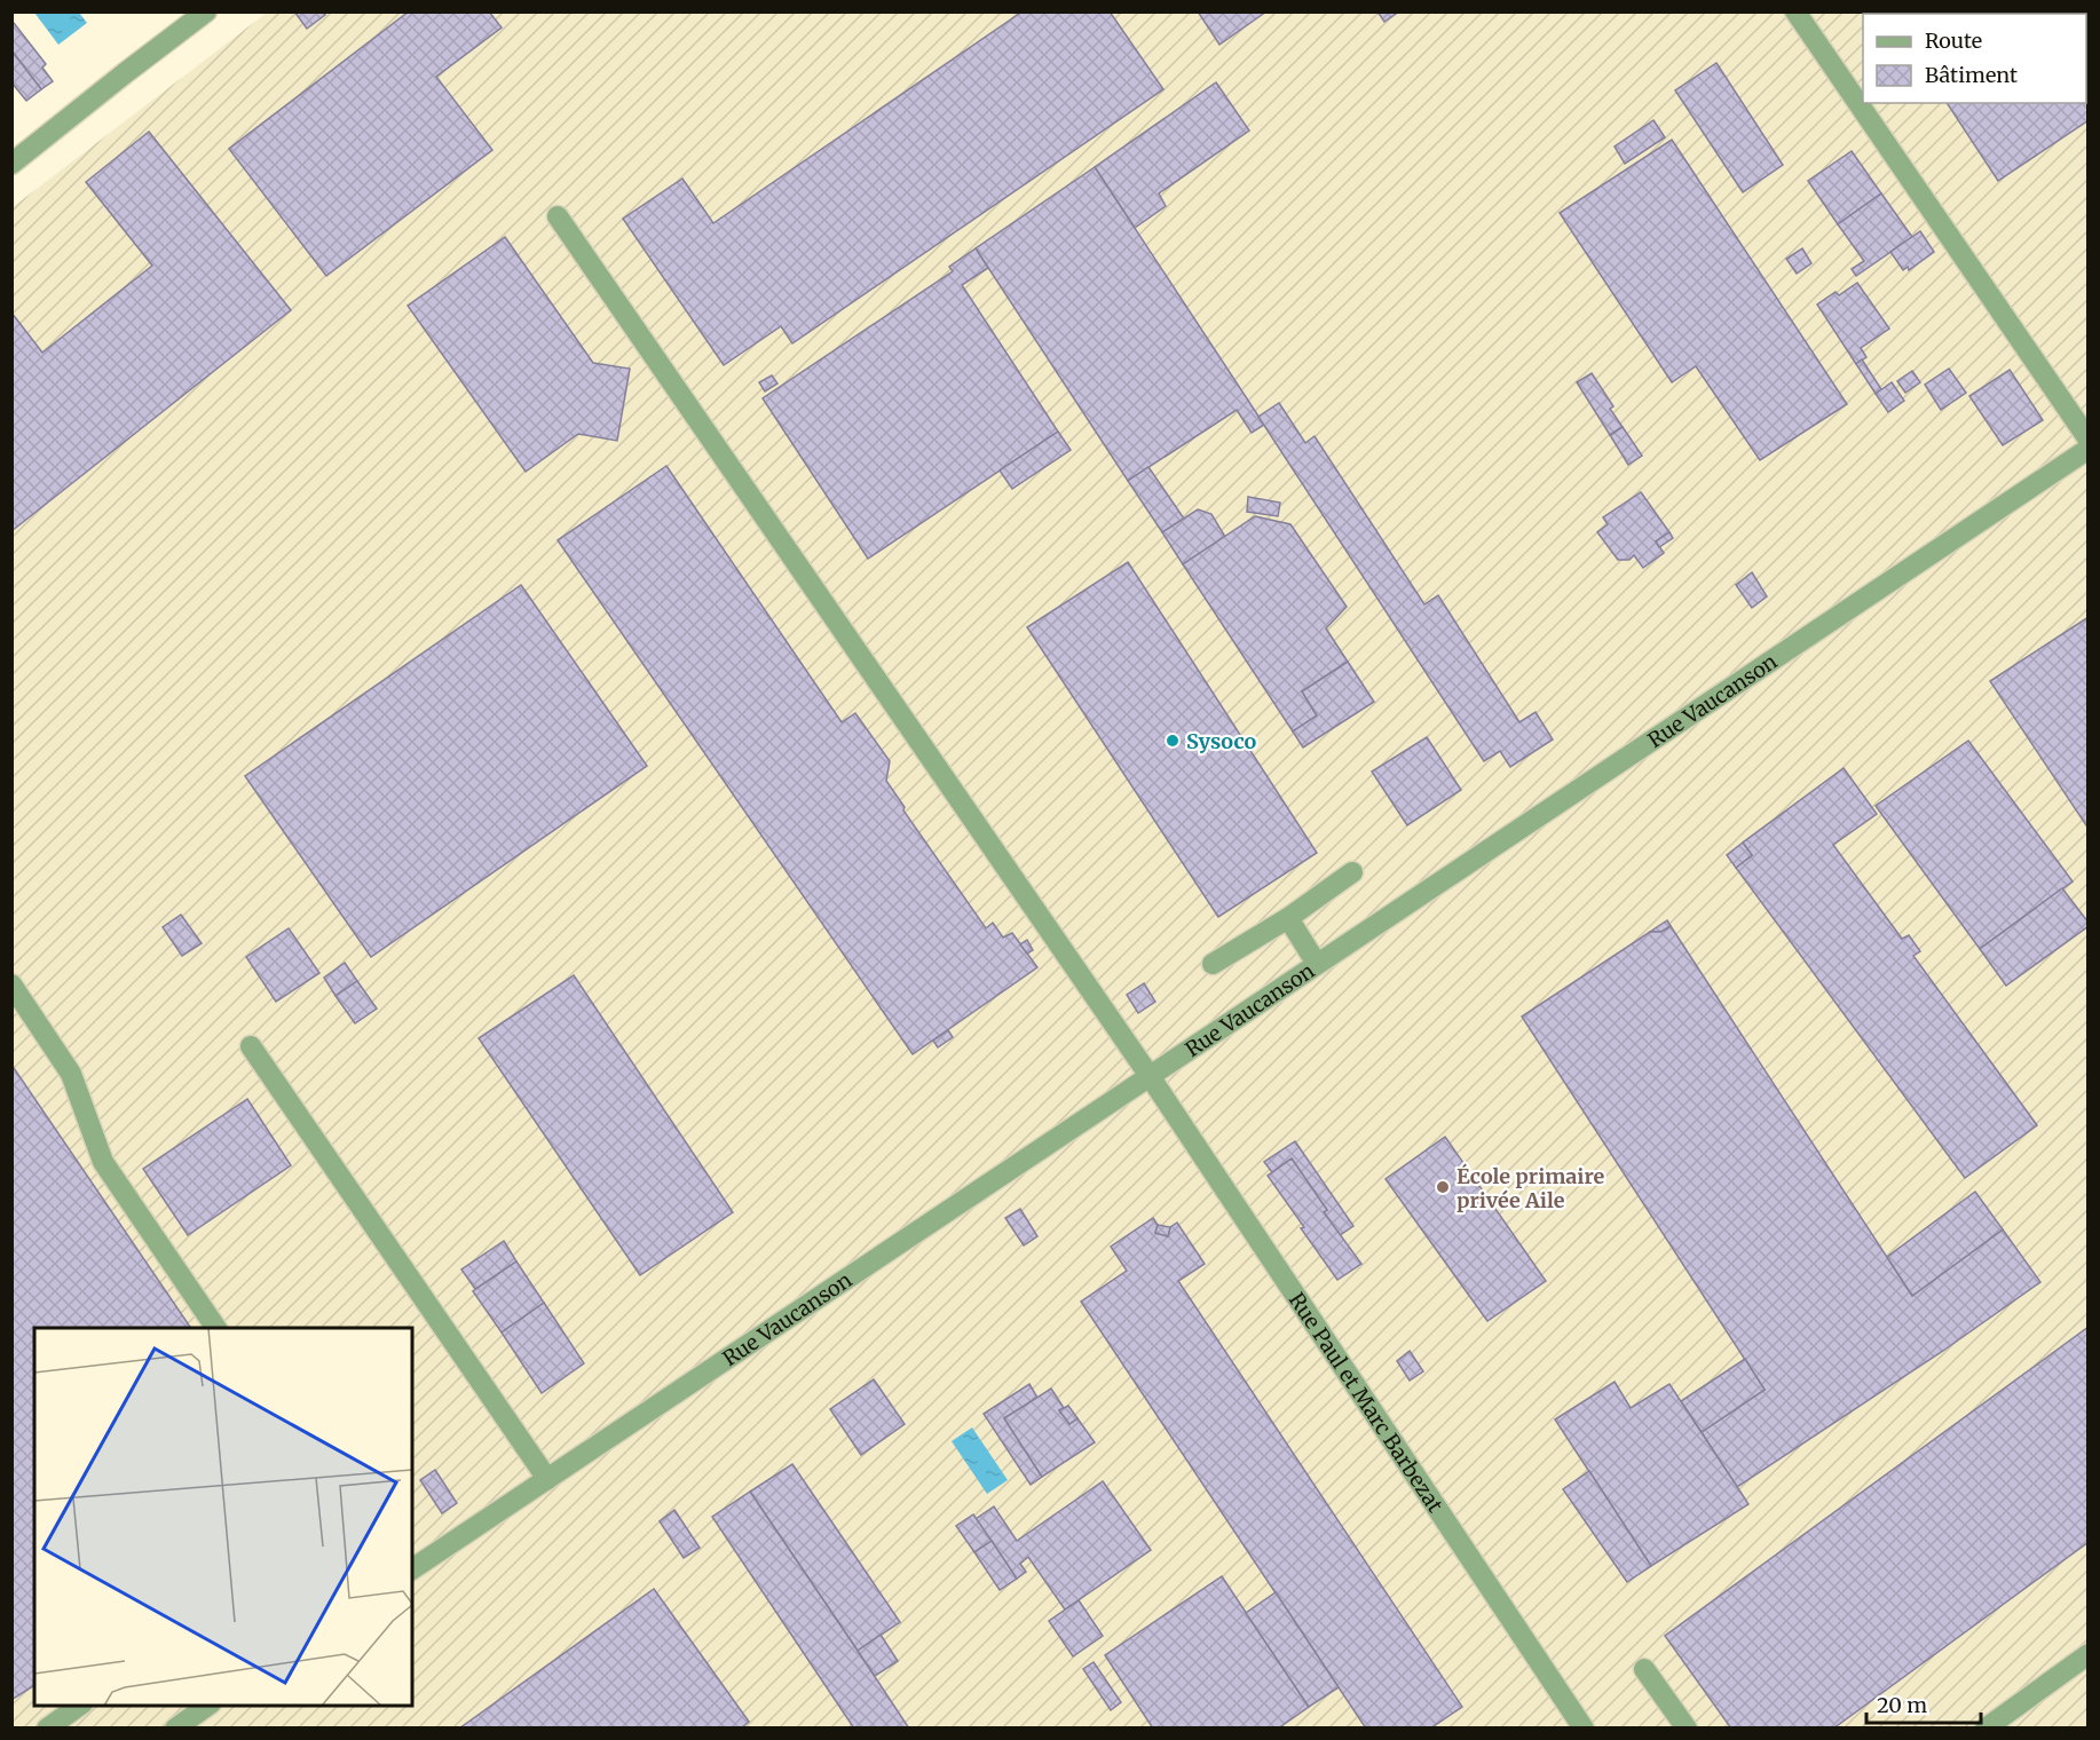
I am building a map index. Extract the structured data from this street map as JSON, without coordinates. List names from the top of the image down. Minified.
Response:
{"streets":{"street":["Rue Vaucanson","Rue Paul et Marc Barbezat"]},"crossings":[["Rue Vaucanson","Rue Paul et Marc Barbezat"]],"places":["Sysoco","École primaire privée Aile"],"legend":["Route","Bâtiment"],"scale_bar":"20 m"}
